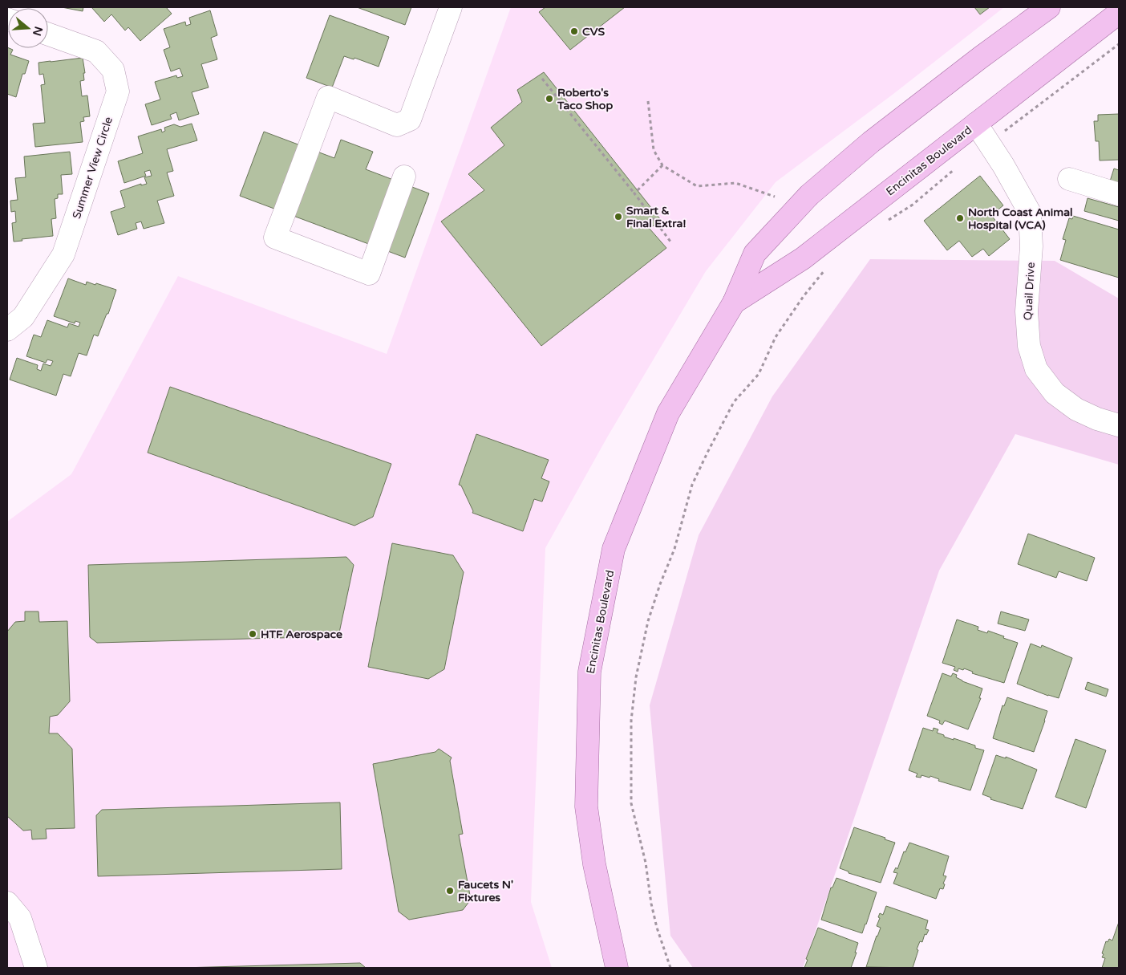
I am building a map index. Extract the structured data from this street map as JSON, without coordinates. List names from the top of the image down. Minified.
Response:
{"streets":{"main road":["Encinitas Boulevard"],"street":["Summer View Circle","Quail Drive"]},"crossings":[["Encinitas Boulevard","Quail Drive"]],"places":["CVS","Roberto's Taco Shop","Smart & Final Extra!","North Coast Animal Hospital (VCA)","HTF Aerospace","Faucets N' Fixtures"],"north":"right"}
